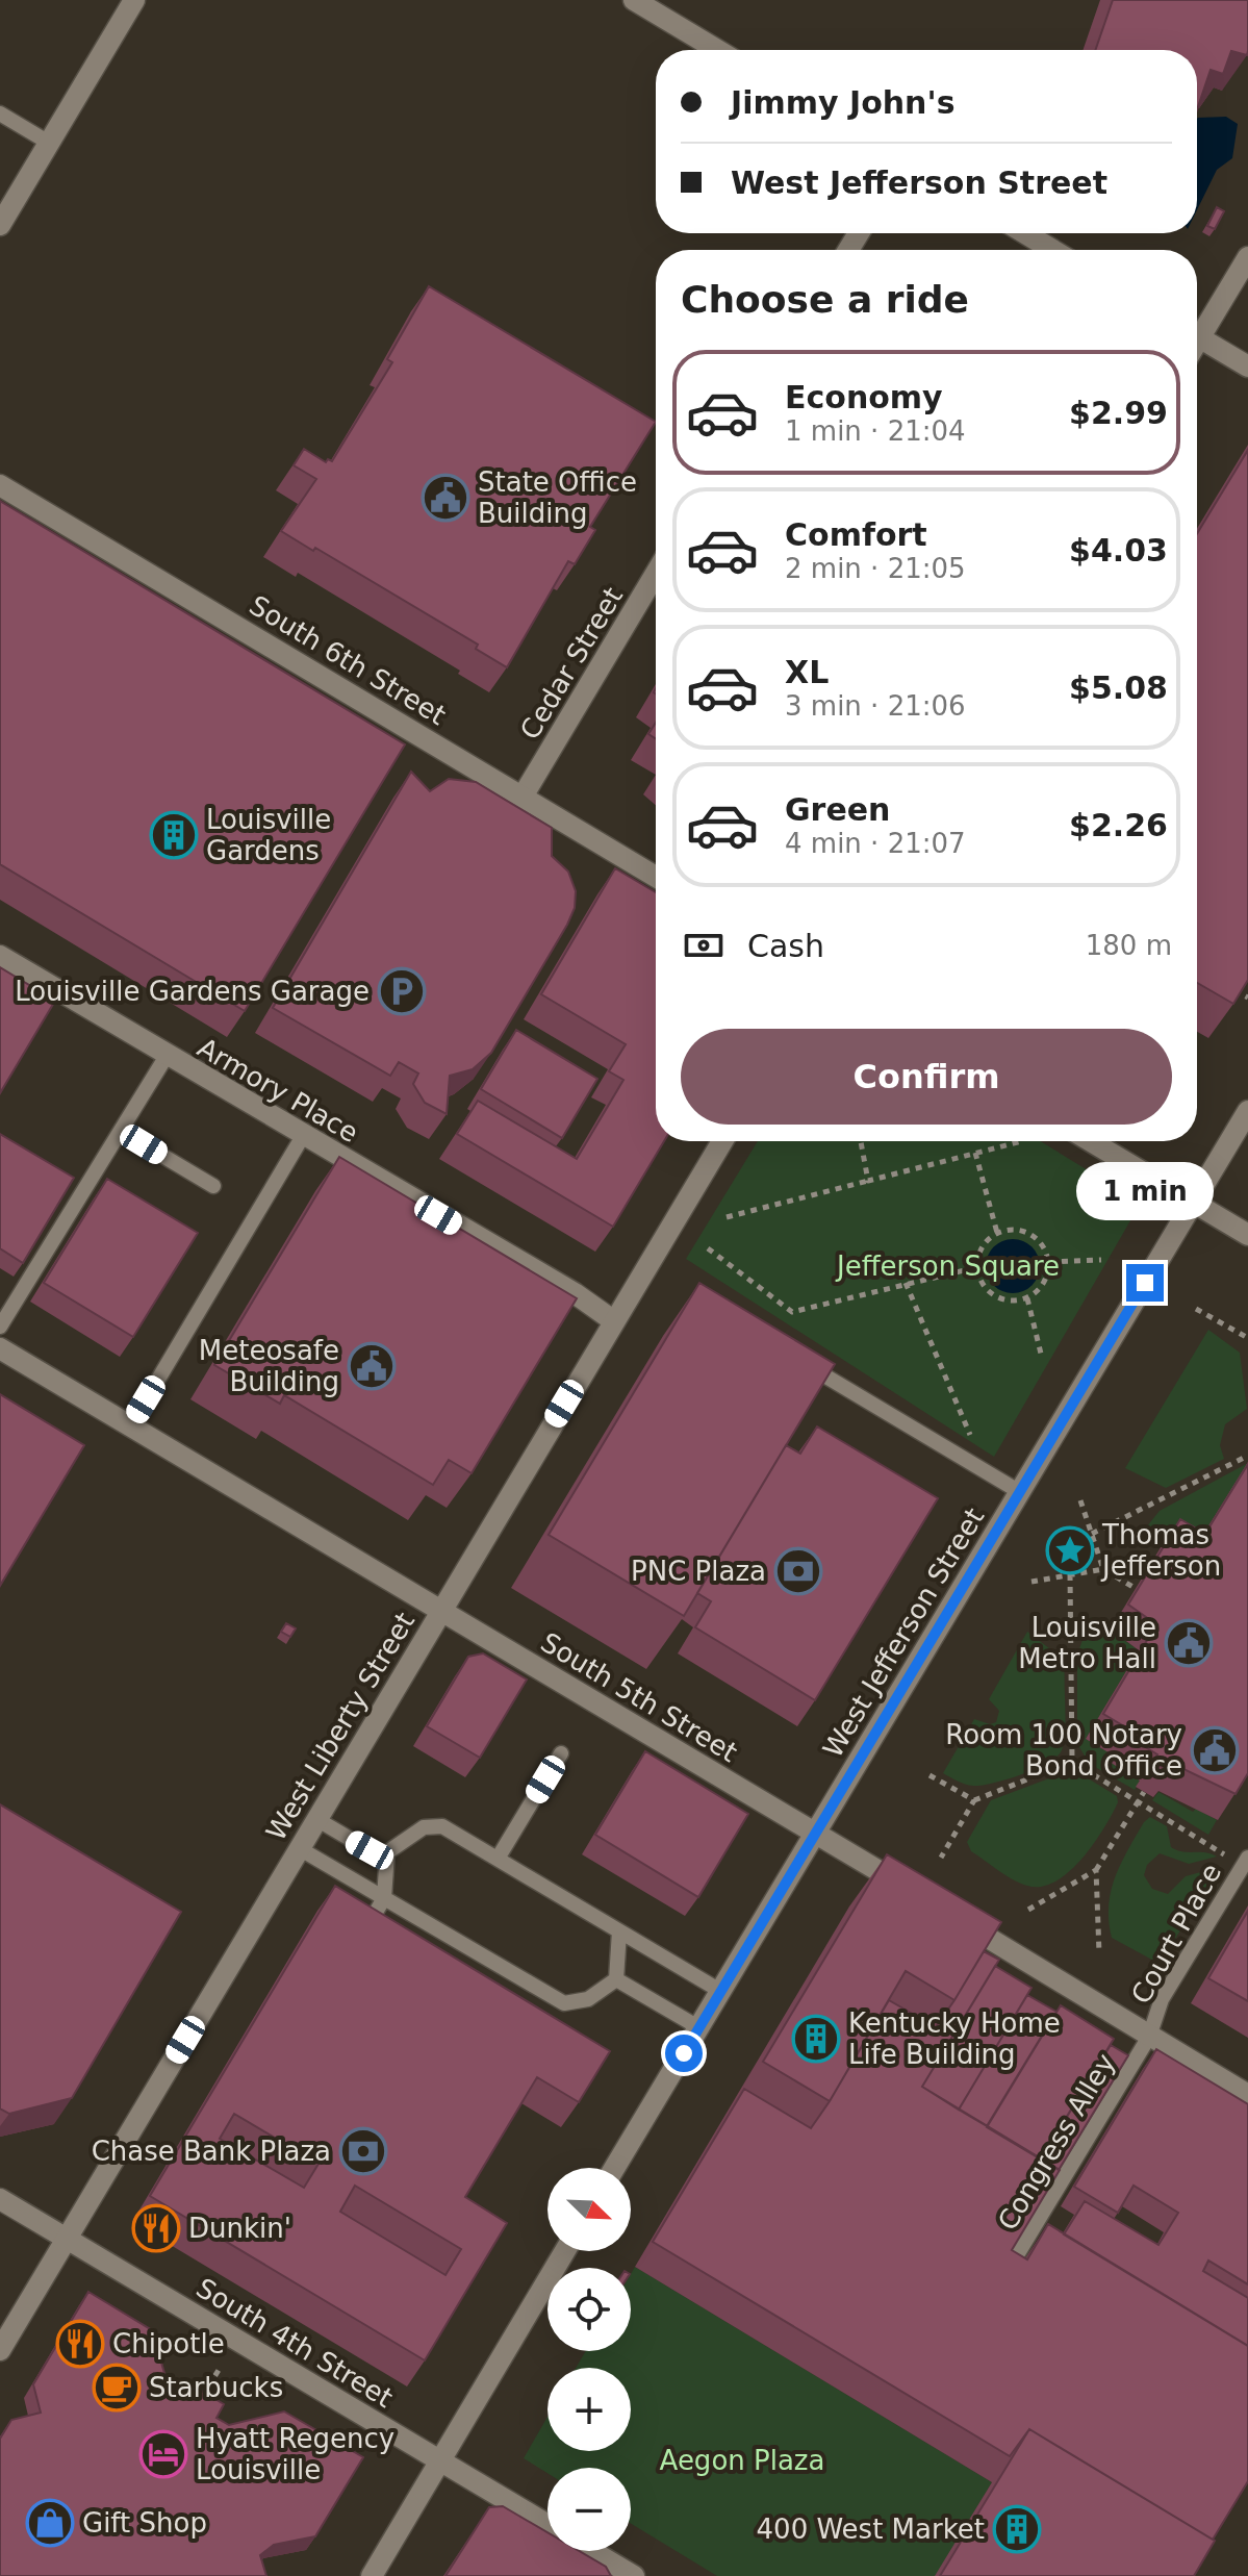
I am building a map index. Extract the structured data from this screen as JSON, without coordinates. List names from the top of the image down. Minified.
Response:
{"streets":{"street":["South 6th Street","Cedar Street","Armory Place","West Jefferson Street","South 5th Street","West Liberty Street","South 4th Street"],"lane":["Court Place","Congress Alley"]},"crossings":[["South 6th Street","Cedar Street"],["Armory Place","West Liberty Street"],["West Jefferson Street","South 5th Street"],["South 5th Street","West Liberty Street"],["West Liberty Street","South 4th Street"],["Court Place","Congress Alley"]],"parks":["Jefferson Square","Aegon Plaza"],"places":{"public building":["State Office Building","Meteosafe Building","Louisville Metro Hall","Room 100 Notary Bond Office"],"building":["Louisville Gardens","Kentucky Home Life Building","400 West Market"],"parking":["Louisville Gardens Garage"],"place":["Thomas Jefferson"],"bank":["PNC Plaza","Chase Bank Plaza"],"restaurant":["Dunkin'","Chipotle"],"cafe":["Starbucks"],"hotel":["Hyatt Regency Louisville"],"shop":["Gift Shop"]},"north":"bottom right","page":{"banner":["Jimmy John's","West Jefferson Street"],"heading":"Choose a ride","list":[{"name":"Economy","note":"1 min · 21:04","value":"$2.99"},{"name":"Comfort","note":"2 min · 21:05","value":"$4.03"},{"name":"XL","note":"3 min · 21:06","value":"$5.08"},{"name":"Green","note":"4 min · 21:07","value":"$2.26"}],"pay":["Cash","180 m"],"buttons":"Confirm","bubble":"1 min","map_buttons":["+","−"]}}
